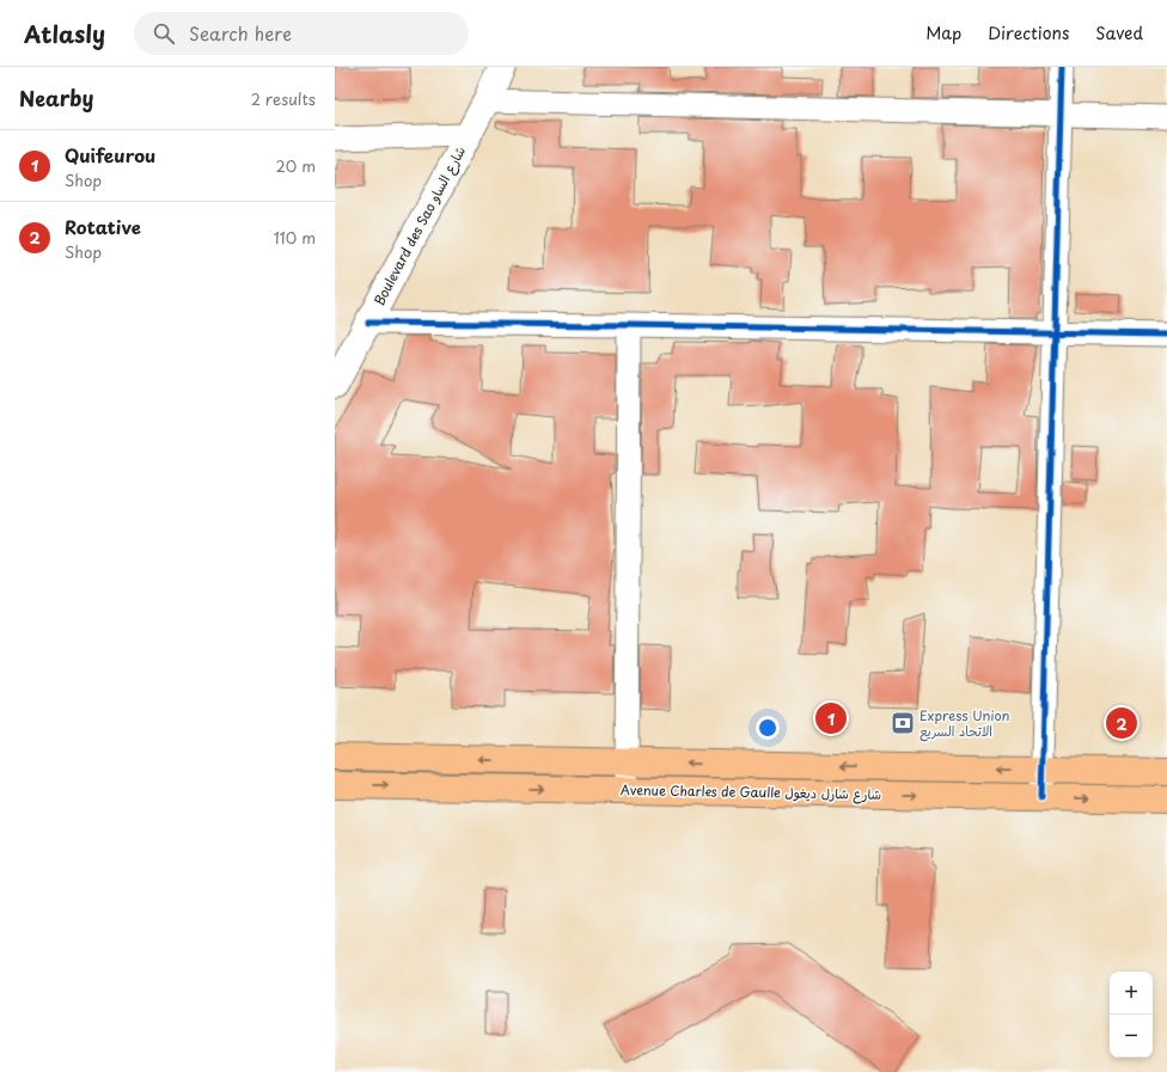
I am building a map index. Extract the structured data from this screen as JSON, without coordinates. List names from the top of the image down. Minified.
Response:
{"streets":{"main road":["Avenue Charles de Gaulle شارع شارل ديغول"],"street":["Boulevard des Sao شارع الساو"]},"places":{"bank":["Express Union الاتحاد السريع"]},"page":{"header":"Atlasly","search":"Search here","nav":["Map","Directions","Saved"],"heading":["Nearby","2 results"],"list":[{"mark":"1","name":"Quifeurou","note":"Shop","value":"20 m"},{"mark":"2","name":"Rotative","note":"Shop","value":"110 m"}],"pins":["1","2"],"map_buttons":["+","−"]}}
